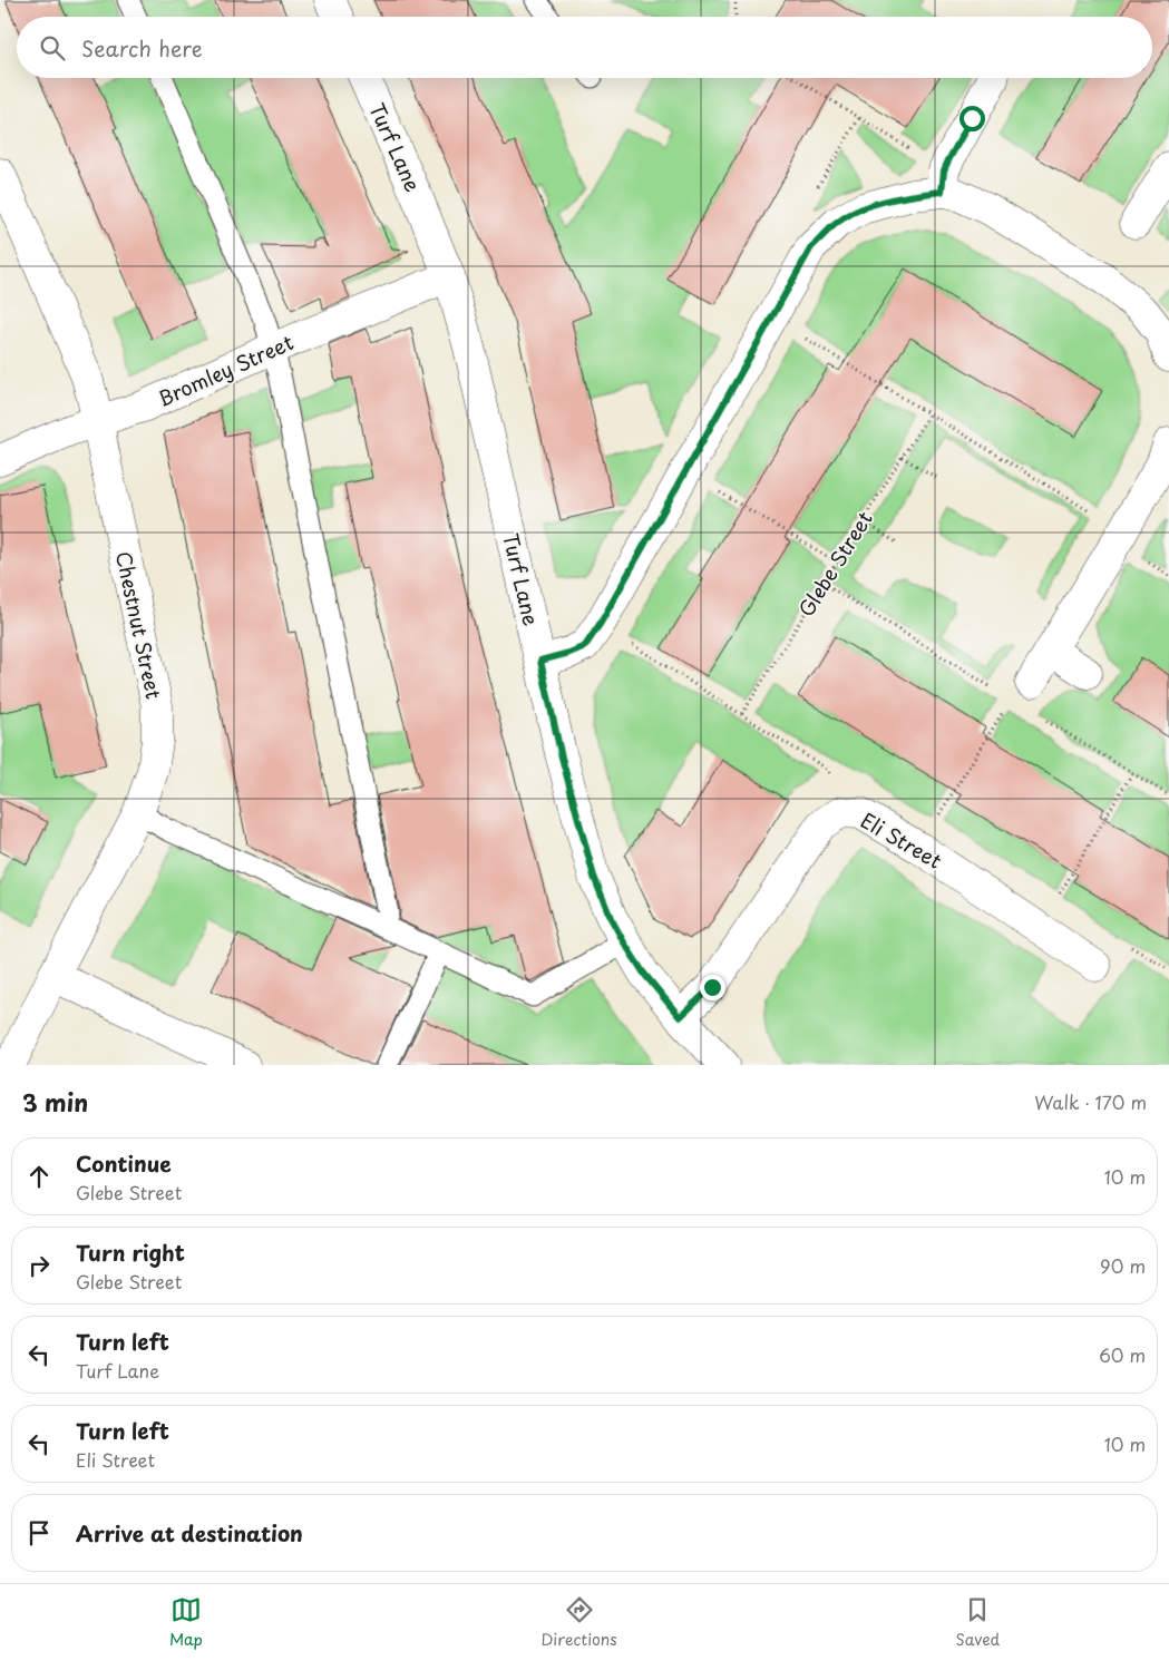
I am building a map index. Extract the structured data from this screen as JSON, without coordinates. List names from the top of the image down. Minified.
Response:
{"streets":{"street":["Turf Lane","Bromley Street","Chestnut Street","Eli Street"],"path":["Glebe Street"]},"crossings":[["Turf Lane","Bromley Street"],["Turf Lane","Eli Street"],["Bromley Street","Chestnut Street"]],"page":{"search":"Search here","heading":["3 min","Walk · 170 m"],"list":[["Continue","Glebe Street","10 m"],["Turn right","Glebe Street","90 m"],["Turn left","Turf Lane","60 m"],["Turn left","Eli Street","10 m"],"Arrive at destination"],"nav":["Map","Directions","Saved"]}}
